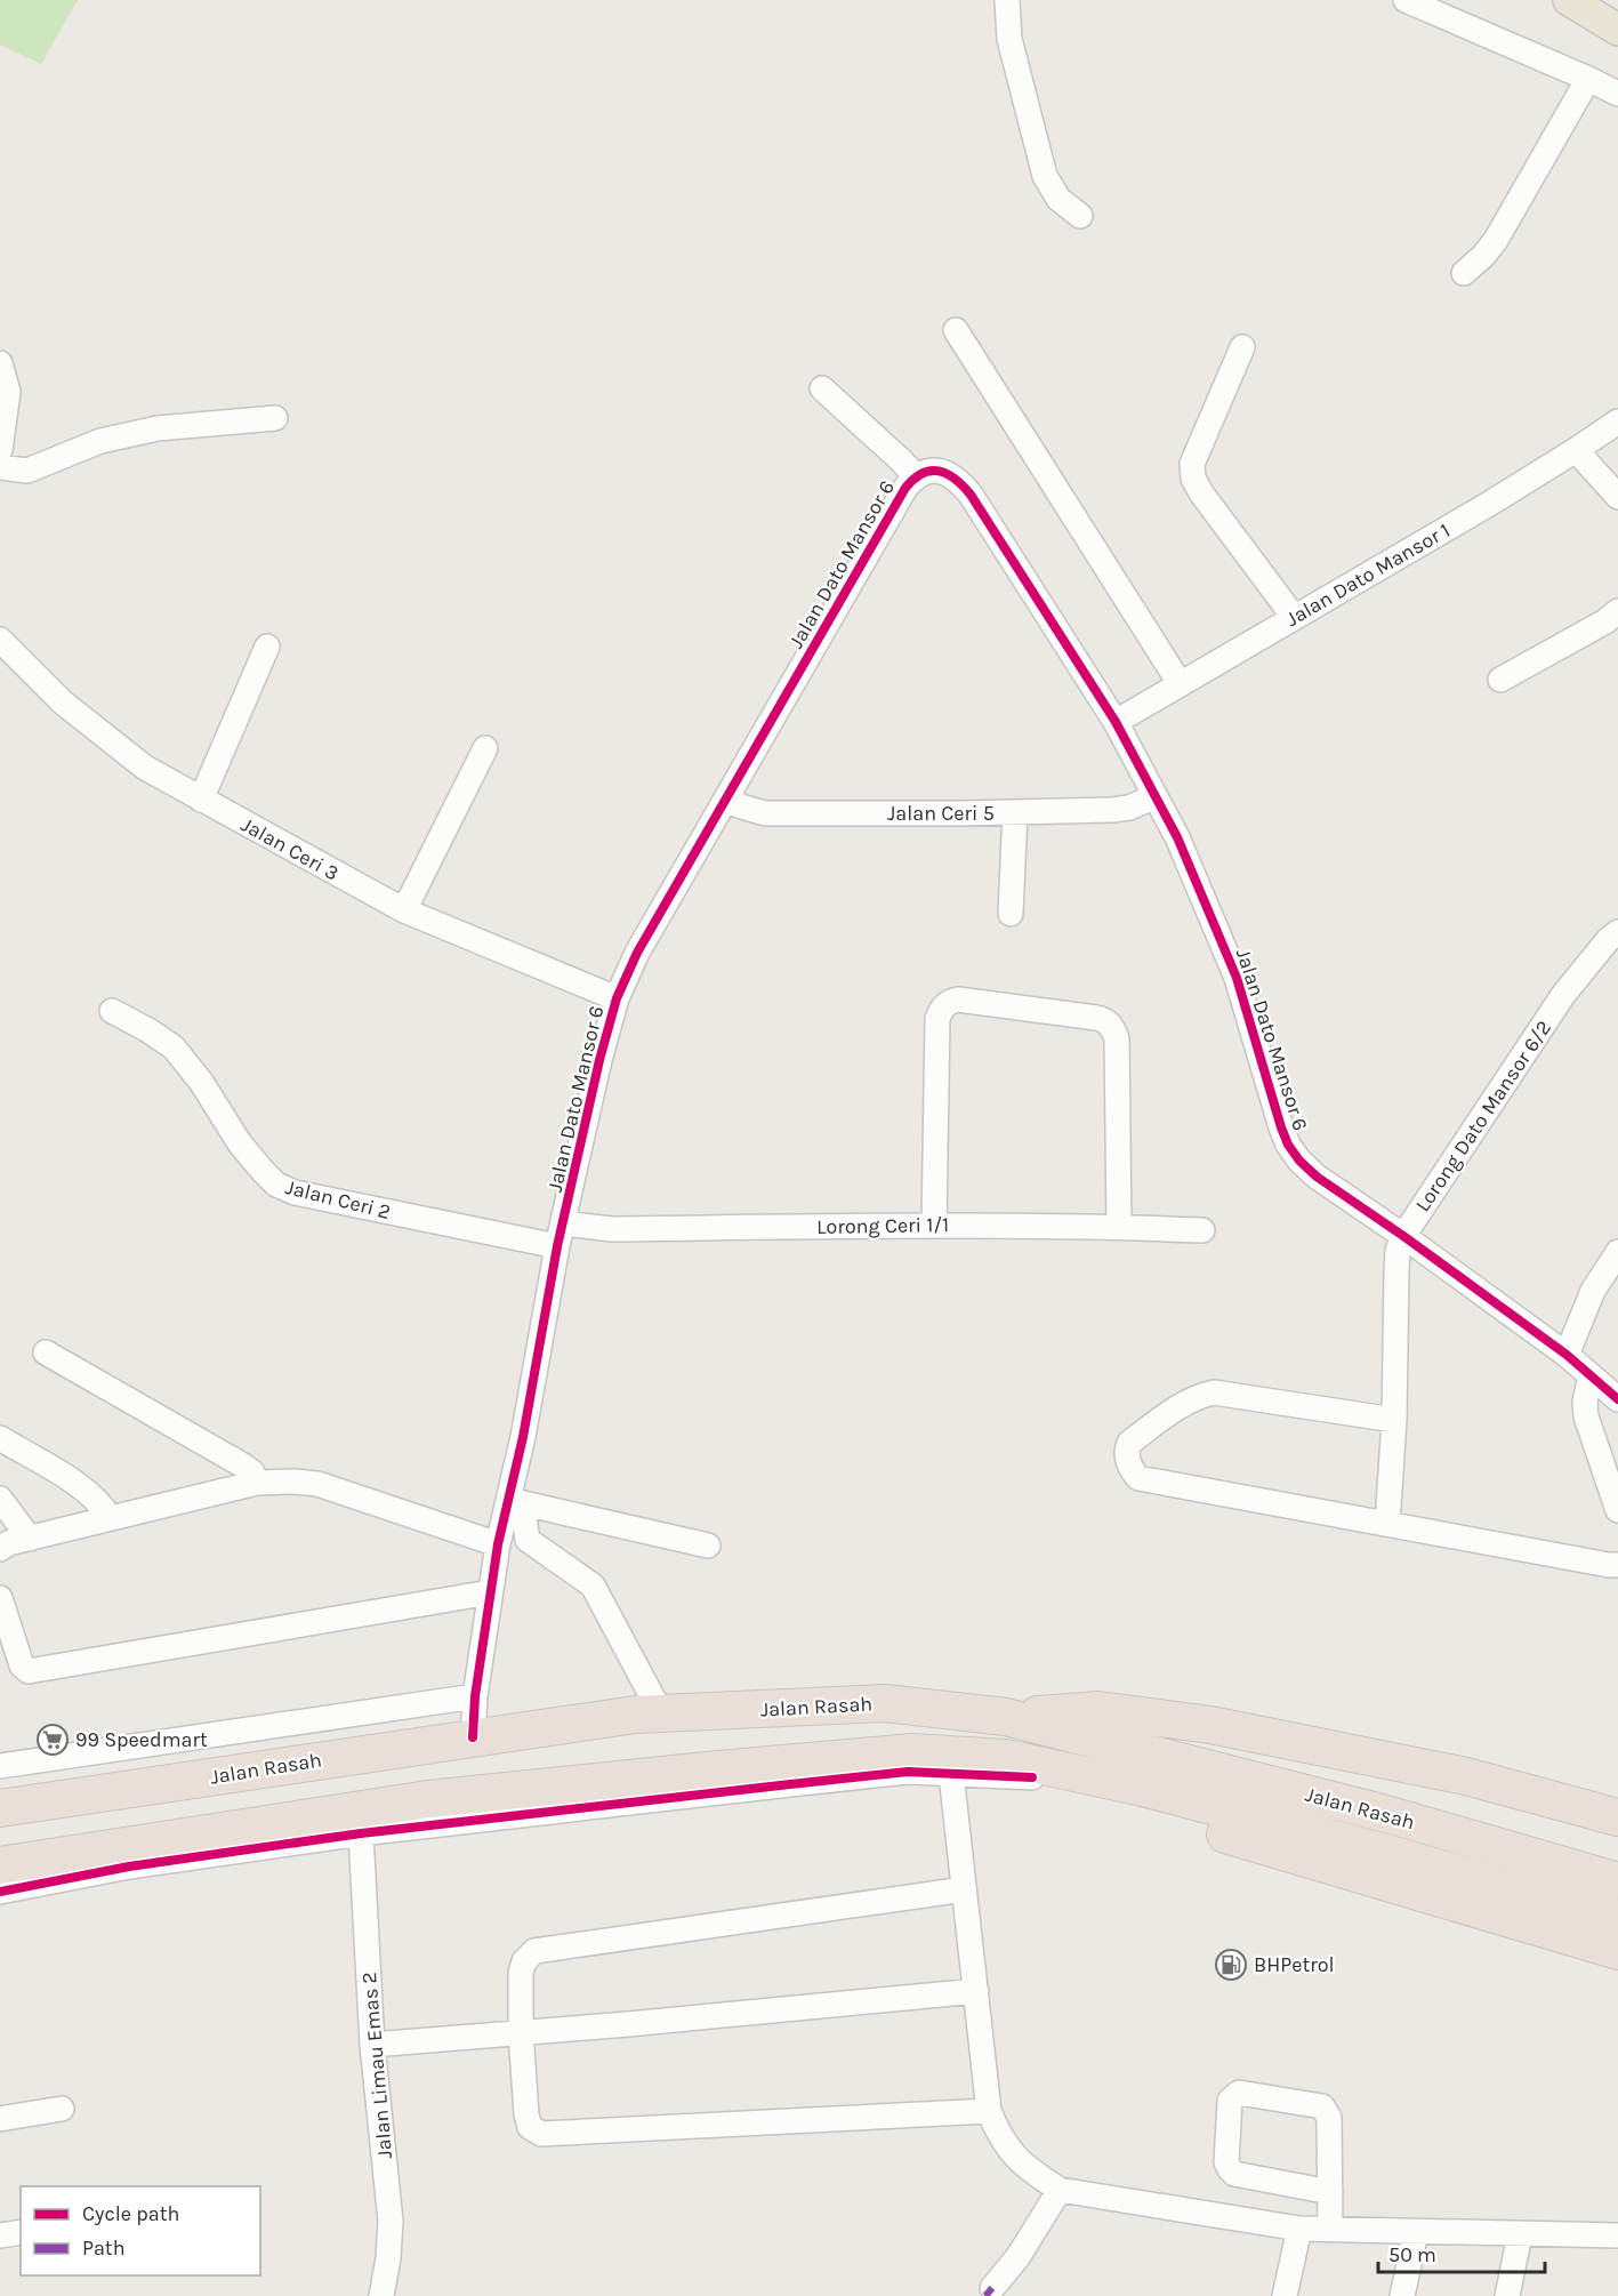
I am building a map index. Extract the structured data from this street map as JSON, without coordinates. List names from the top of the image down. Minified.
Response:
{"streets":{"highway":["Jalan Rasah"],"street":["Jalan Dato Mansor 6","Jalan Dato Mansor 1","Jalan Ceri 5","Jalan Ceri 3","Lorong Dato Mansor 6/2","Jalan Ceri 2","Lorong Ceri 1/1","Jalan Limau Emas 2"]},"crossings":[["Jalan Dato Mansor 6","Jalan Dato Mansor 1"],["Jalan Dato Mansor 6","Jalan Ceri 5"],["Jalan Dato Mansor 6","Jalan Ceri 3"],["Jalan Dato Mansor 6","Lorong Dato Mansor 6/2"],["Jalan Dato Mansor 6","Jalan Ceri 2"],["Jalan Dato Mansor 6","Lorong Ceri 1/1"],["Jalan Dato Mansor 6","Jalan Rasah"],["Jalan Ceri 2","Lorong Ceri 1/1"]],"places":{"supermarket":["99 Speedmart"],"fuel station":["BHPetrol"]},"legend":["Cycle path","Path"],"scale_bar":"50 m"}
